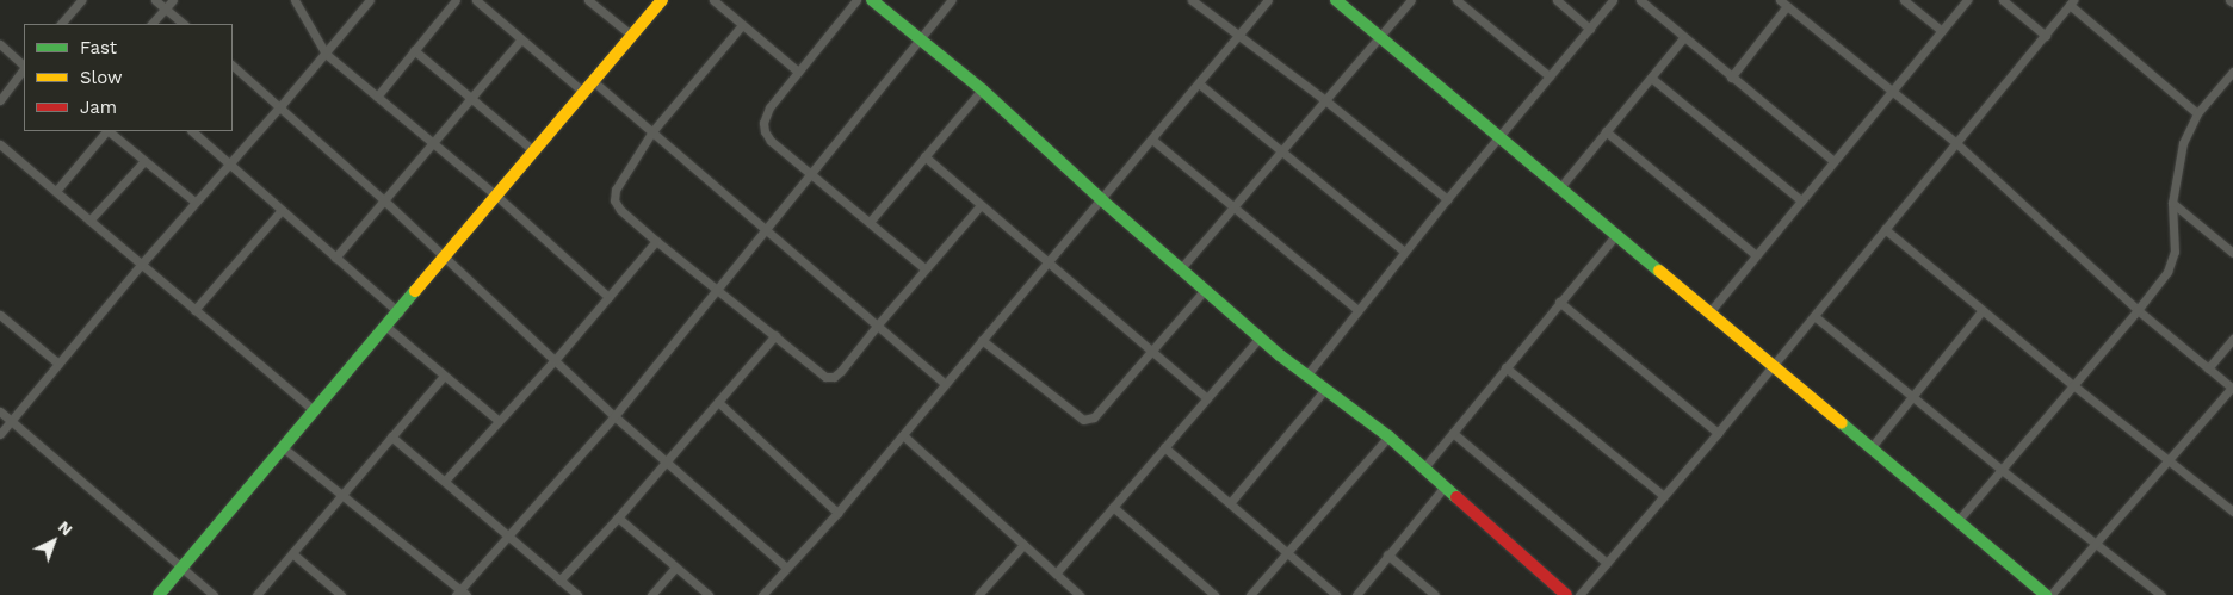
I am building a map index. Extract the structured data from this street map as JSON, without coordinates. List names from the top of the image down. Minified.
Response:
{"legend":["Fast","Slow","Jam"],"north":"top right"}
